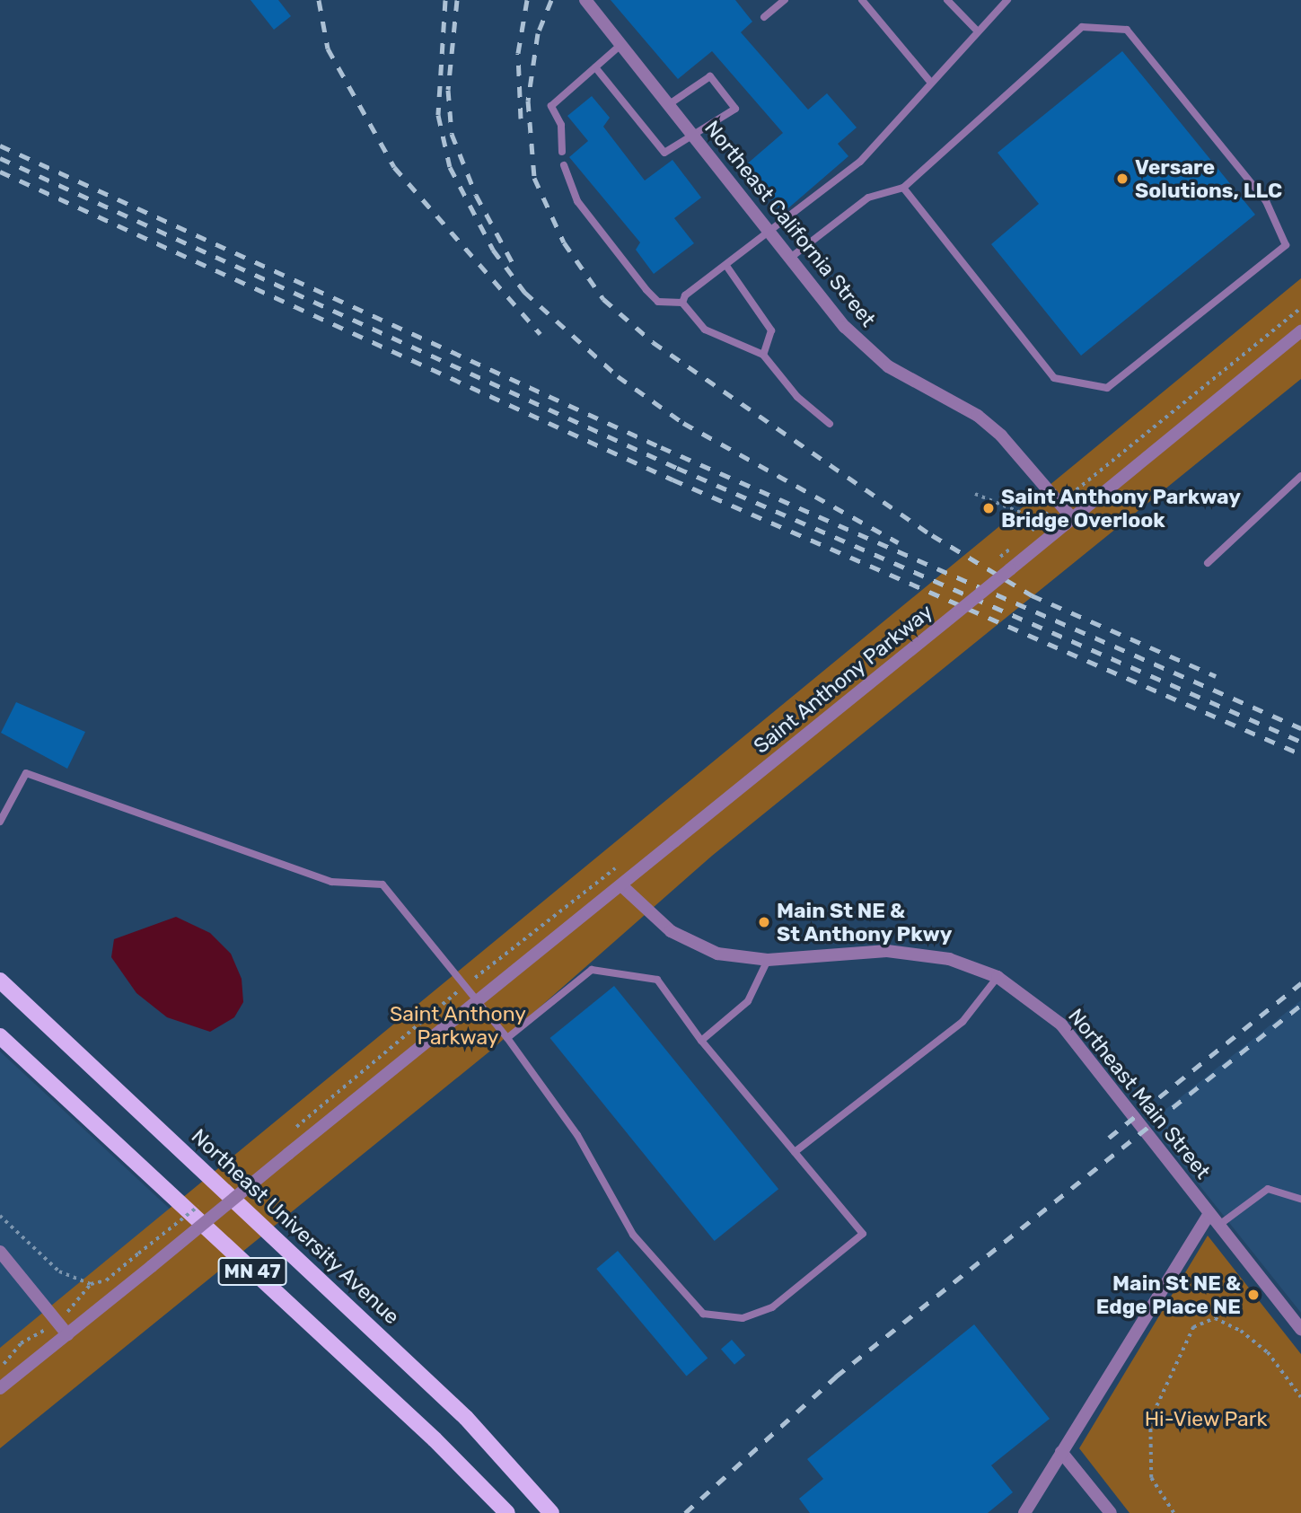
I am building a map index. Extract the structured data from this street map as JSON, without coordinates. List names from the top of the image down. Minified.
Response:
{"streets":{"main road":["Northeast University Avenue","MN 47"],"street":["Northeast California Street","Saint Anthony Parkway","Northeast Main Street"]},"crossings":[["Northeast California Street","Saint Anthony Parkway"],["Saint Anthony Parkway","Northeast Main Street"]],"parks":["Saint Anthony Parkway","Hi-View Park"],"places":["Versare Solutions, LLC","Saint Anthony Parkway Bridge Overlook","Main St NE & St Anthony Pkwy","Main St NE & Edge Place NE"]}
